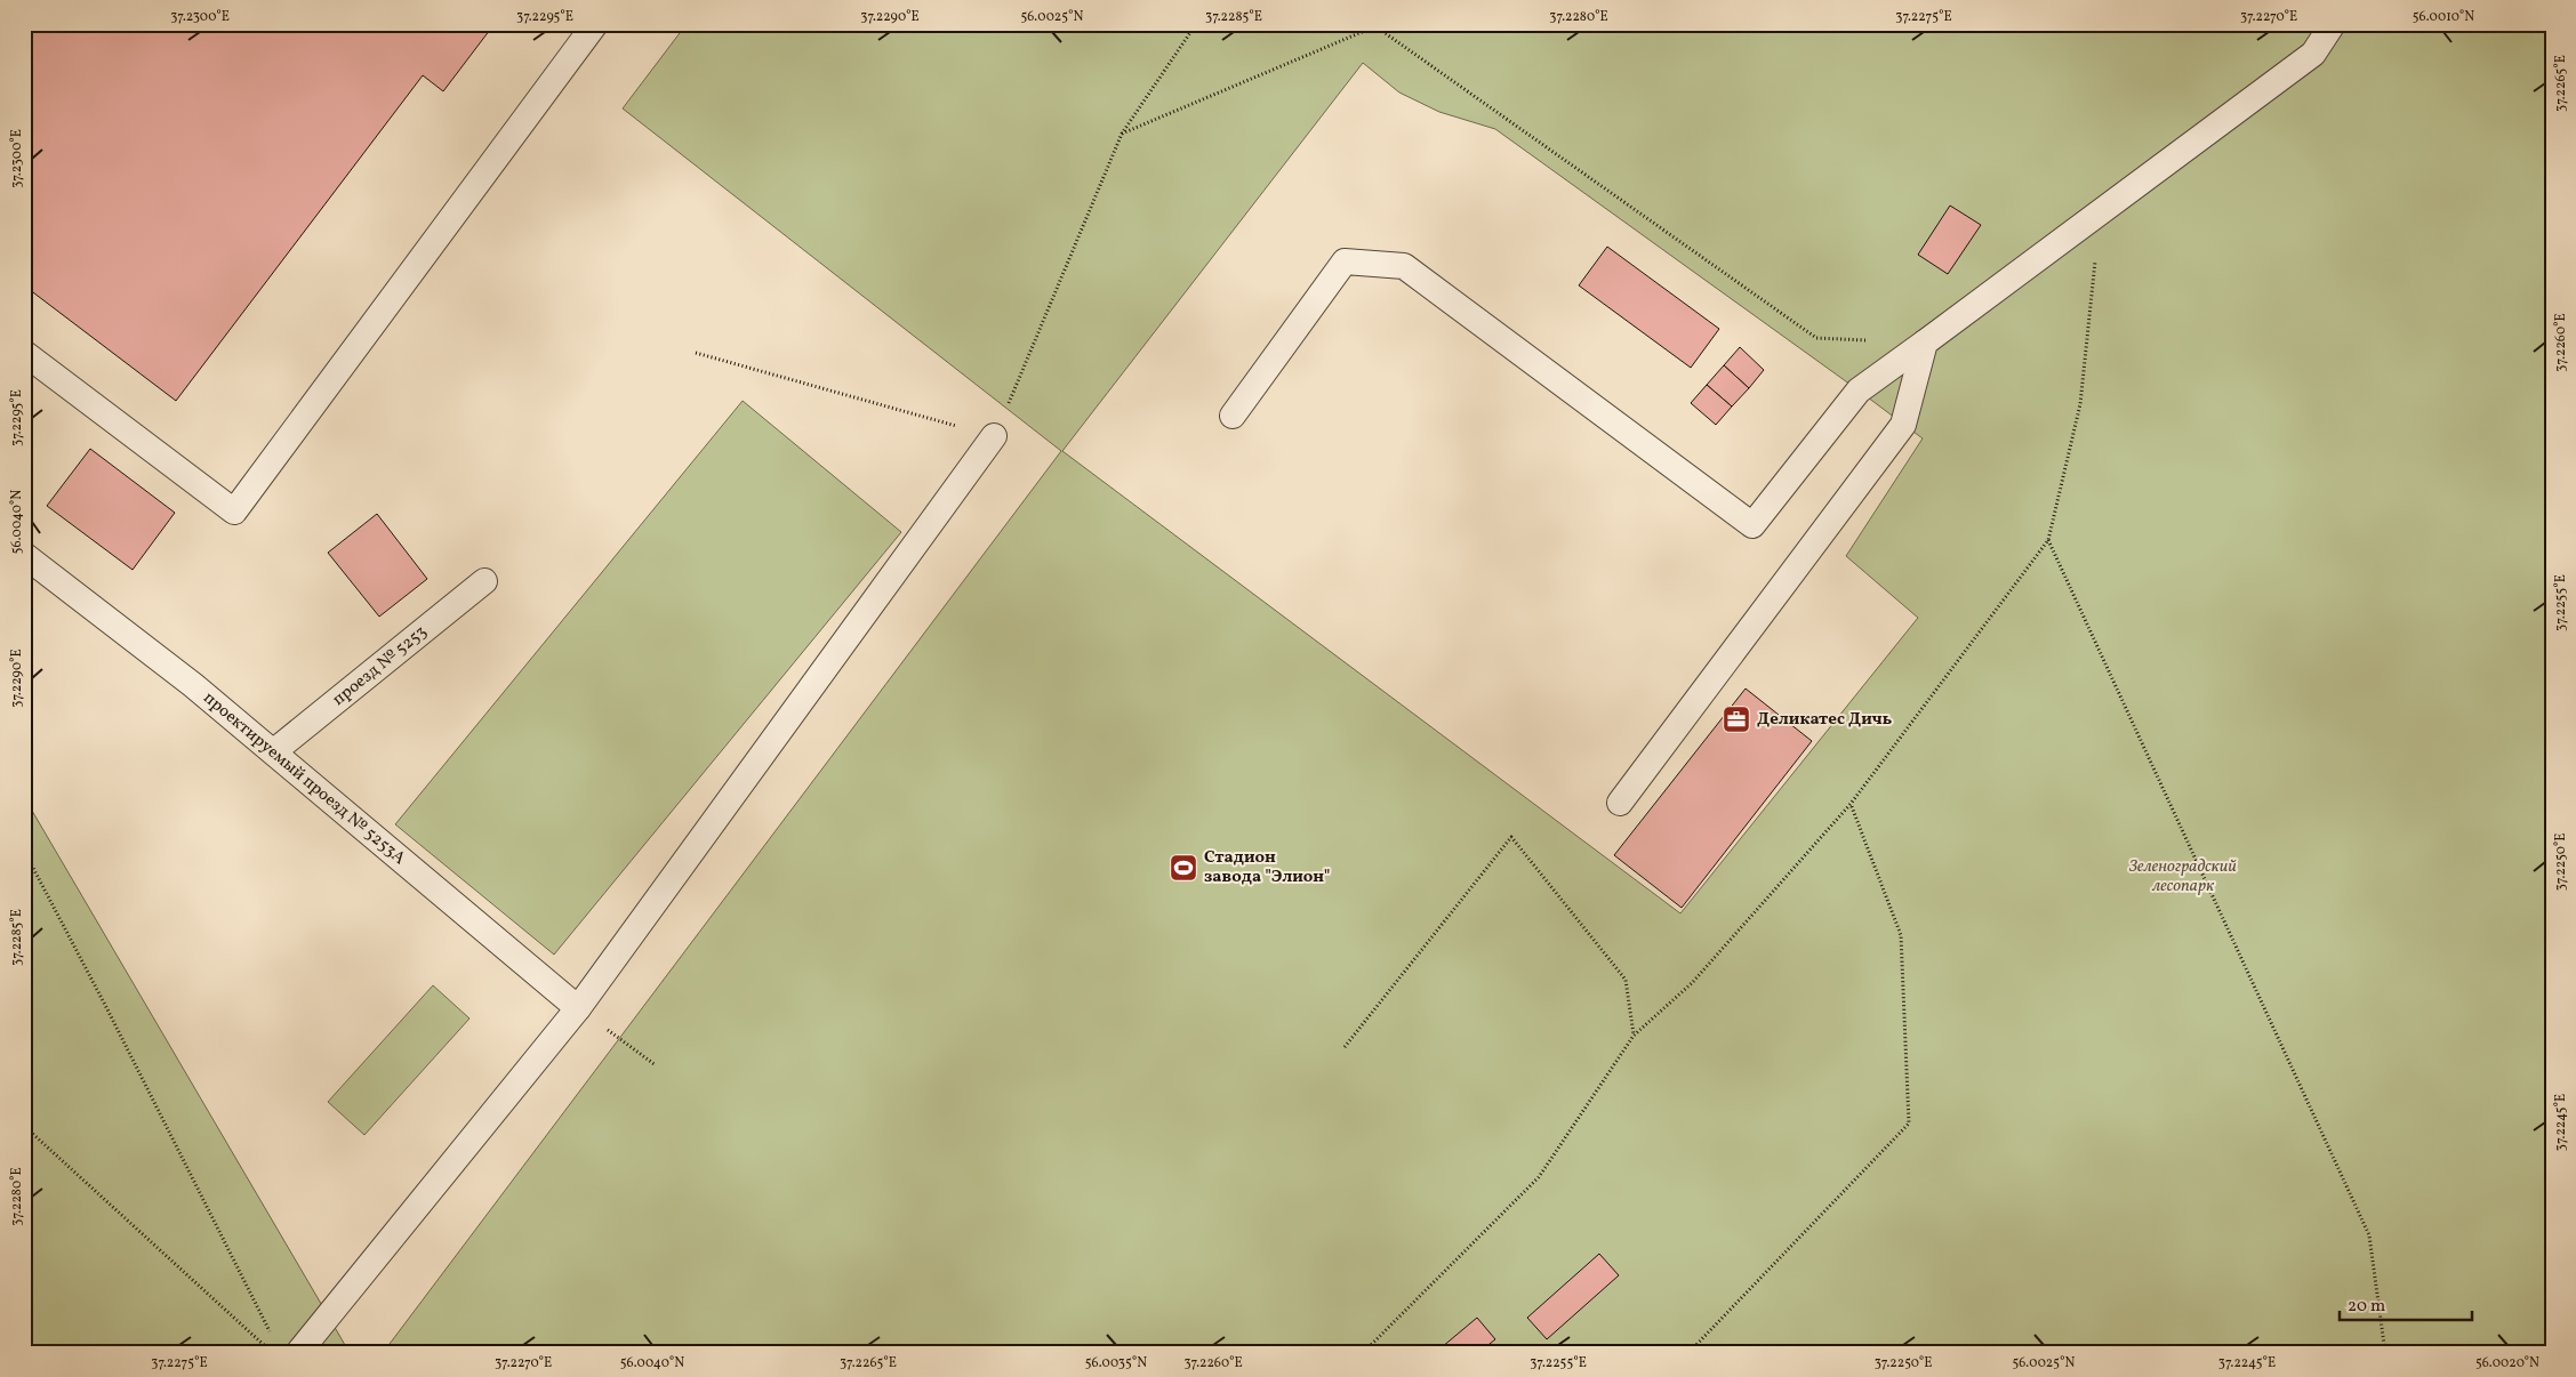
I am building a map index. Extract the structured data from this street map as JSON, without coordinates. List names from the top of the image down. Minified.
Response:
{"streets":{"lane":["проезд № 5253","проектируемый проезд № 5253А"]},"crossings":[["проезд № 5253","проектируемый проезд № 5253А"]],"parks":["Зеленоградский лесопарк"],"places":{"office":["Деликатес Дичь"],"sports":["Стадион завода \"Элион\""]},"scale_bar":"20 m","coordinates":["37.2300°E","37.2295°E","37.2290°E","56.0025°N","37.2285°E","37.2280°E","37.2275°E","37.2270°E","56.0010°N","37.2265°E","37.2260°E","56.0040°N","37.2255°E","37.2250°E","37.2245°E","56.0035°N","56.0020°N"]}
